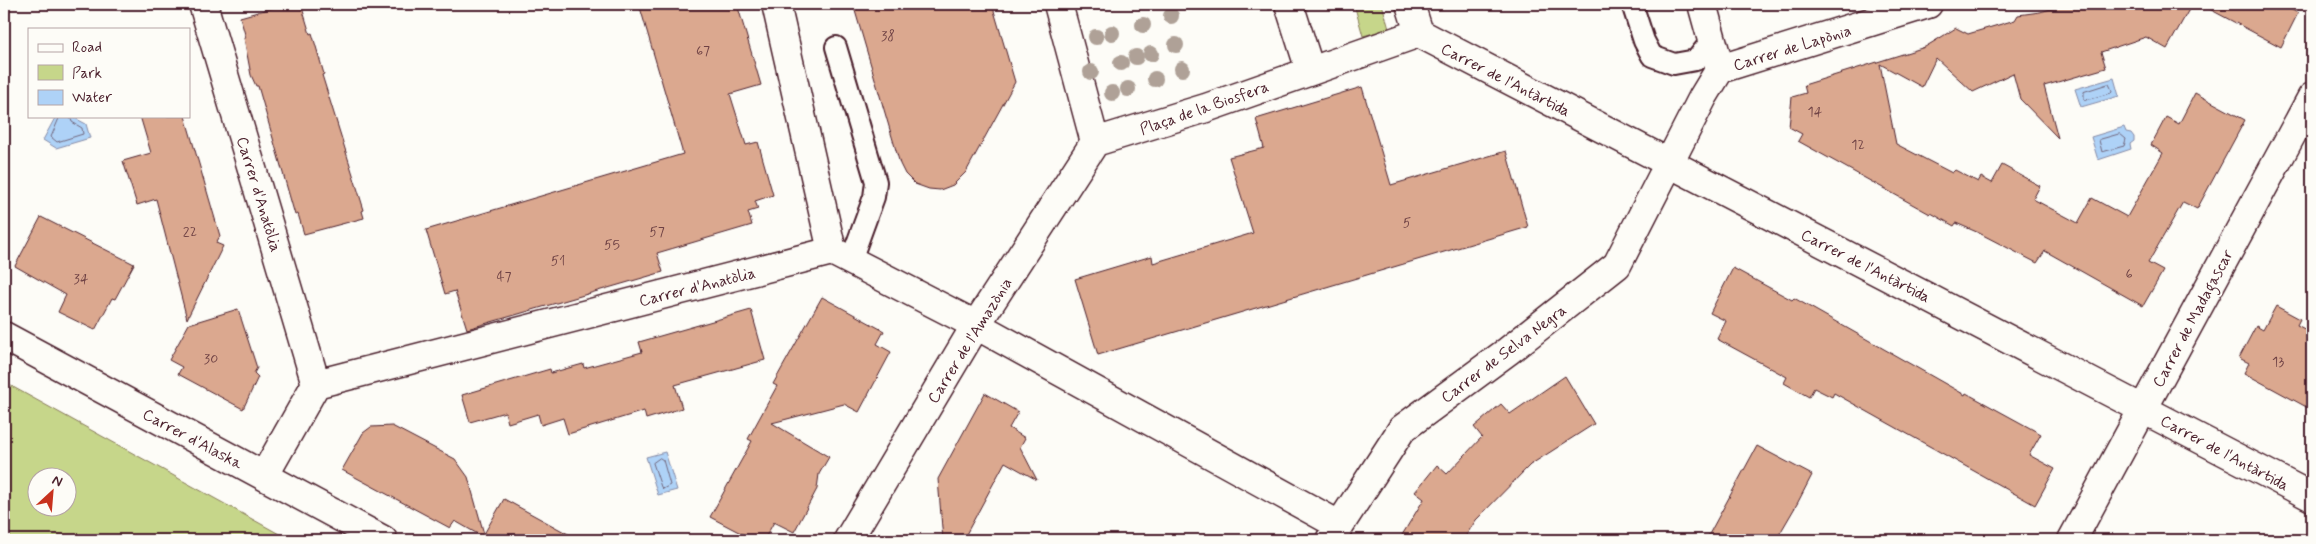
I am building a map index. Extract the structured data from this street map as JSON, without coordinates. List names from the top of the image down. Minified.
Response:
{"streets":{"street":["Carrer de Lapònia","Carrer de l'Antàrtida","Plaça de la Biosfera","Carrer d'Anatòlia","Carrer de Madagascar","Carrer de l'Amazònia","Carrer de Selva Negra","Carrer d'Alaska"]},"crossings":[["Carrer de Lapònia","Carrer de Selva Negra"],["Carrer de l'Antàrtida","Plaça de la Biosfera"],["Carrer de l'Antàrtida","Carrer de Madagascar"],["Carrer de l'Antàrtida","Carrer de Selva Negra"],["Plaça de la Biosfera","Carrer de l'Amazònia"]],"house_numbers":["38","67","14","12","5","22","57","55","51","6","47","34","30","13"],"legend":["Road","Park","Water"],"north":"top right"}
